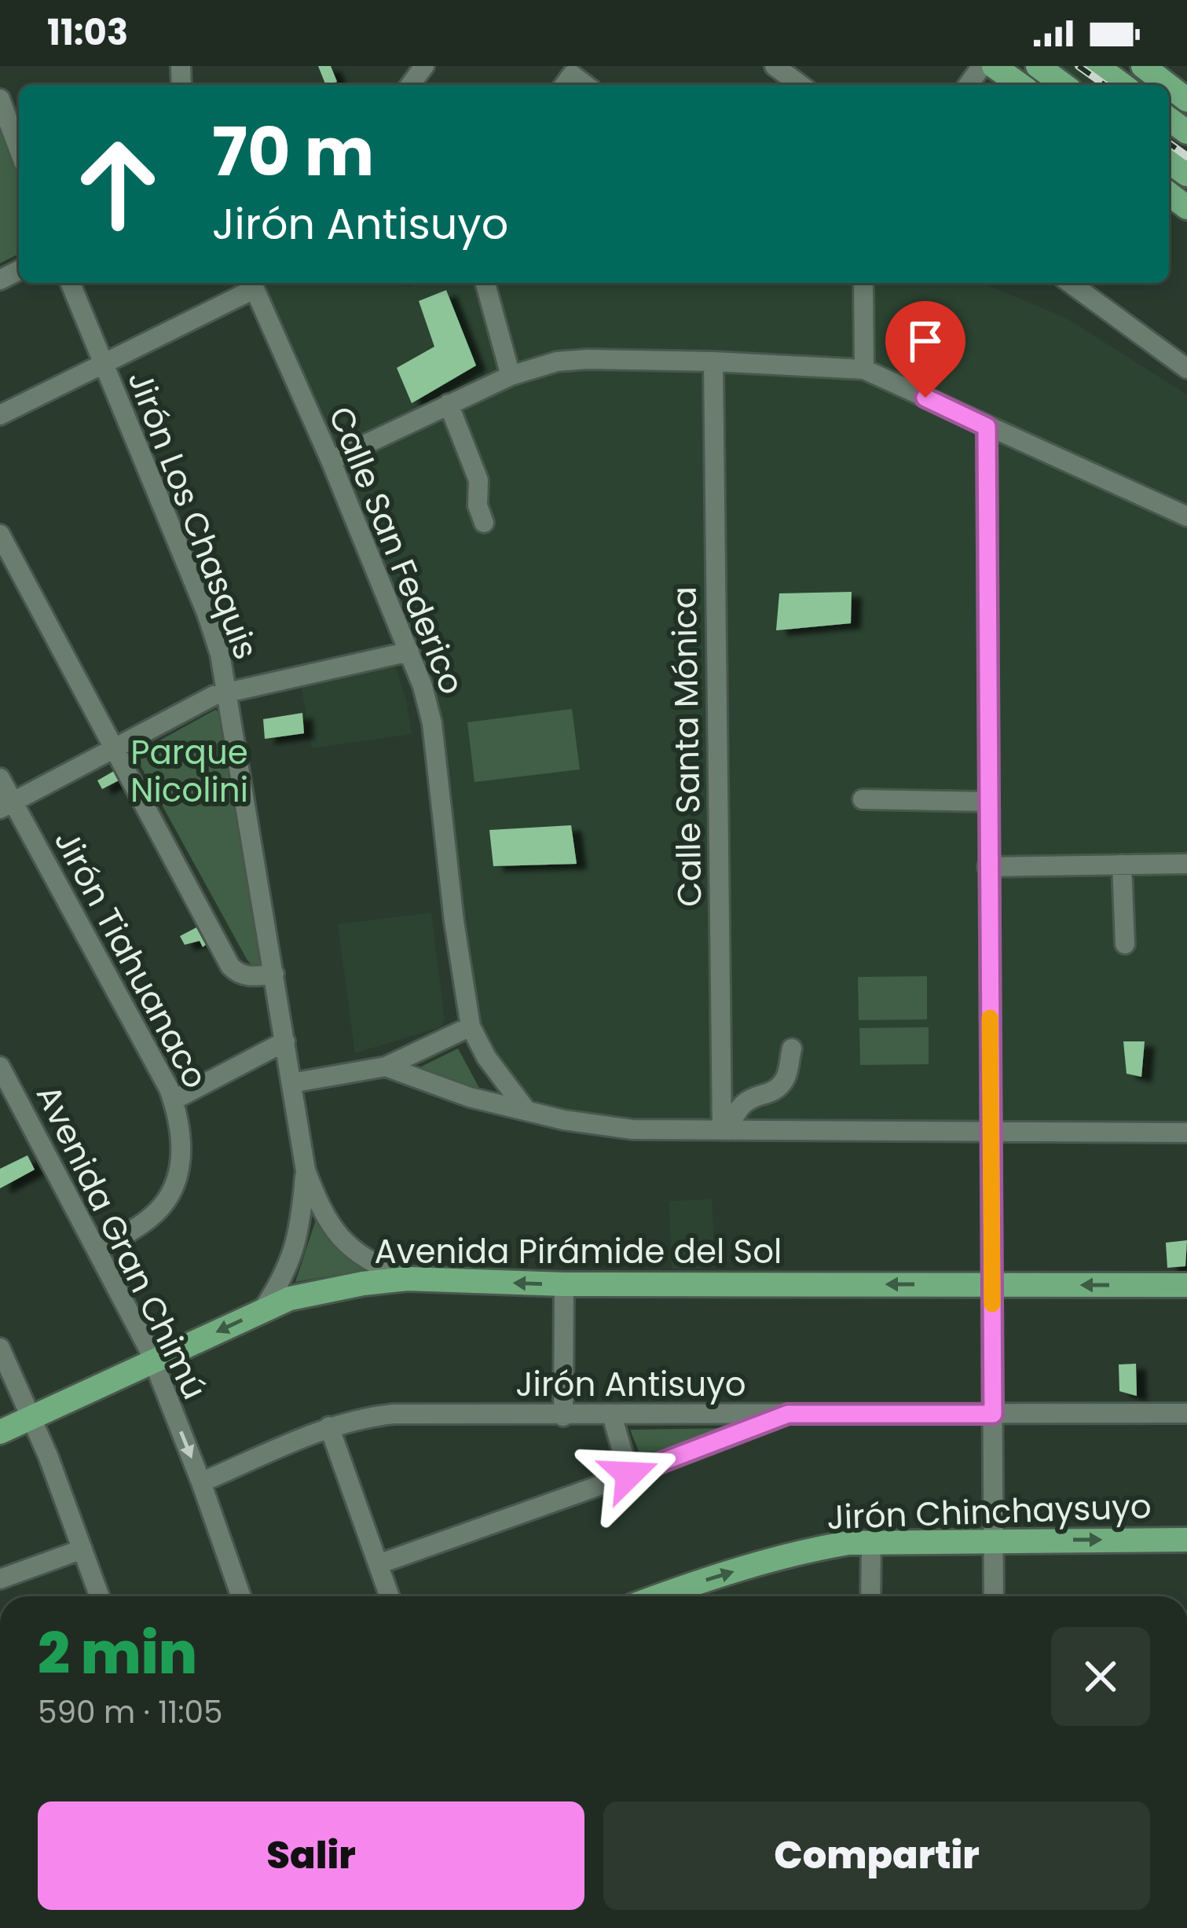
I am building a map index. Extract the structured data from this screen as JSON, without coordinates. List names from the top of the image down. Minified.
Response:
{"streets":{"main road":["Avenida Pirámide del Sol","Jirón Chinchaysuyo"],"street":["Jirón Los Chasquis","Calle San Federico","Calle Santa Mónica","Jirón Tiahuanaco","Avenida Gran Chimú","Jirón Antisuyo"]},"crossings":[["Jirón Los Chasquis","Avenida Pirámide del Sol"],["Jirón Tiahuanaco","Avenida Gran Chimú"],["Avenida Gran Chimú","Avenida Pirámide del Sol"],["Avenida Gran Chimú","Jirón Antisuyo"]],"one_way":["Avenida Pirámide del Sol","Jirón Chinchaysuyo"],"parks":["Parque Nicolini"],"page":{"status":"11:03","turn":["70 m","Jirón Antisuyo"],"heading":["2 min","590 m · 11:05"],"buttons":["Salir","Compartir"]}}
